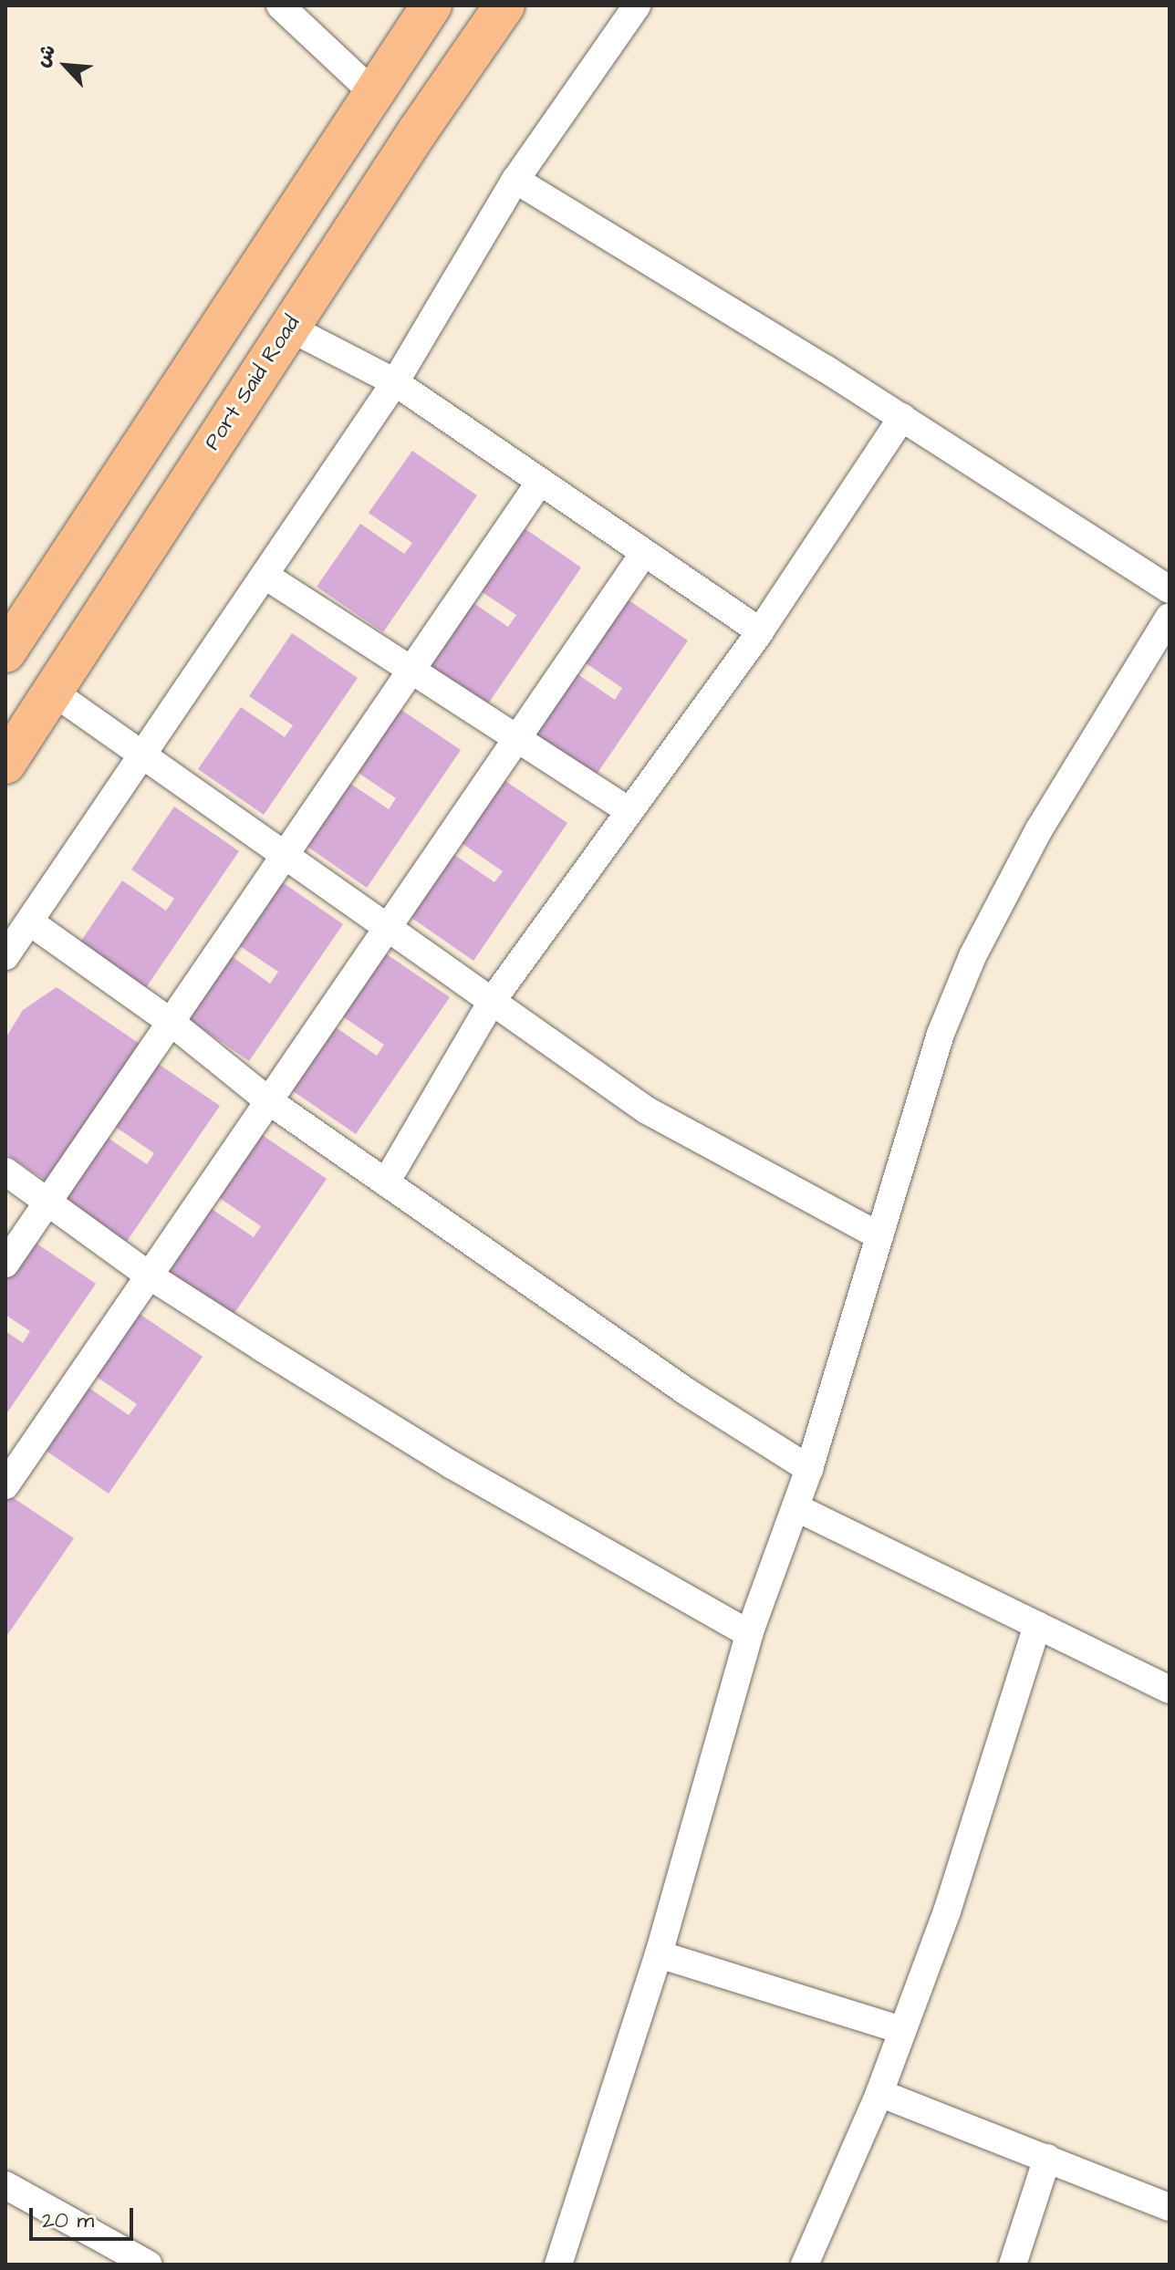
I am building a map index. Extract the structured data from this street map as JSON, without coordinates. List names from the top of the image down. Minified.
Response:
{"streets":{"highway":["Port Said Road"]},"scale_bar":"20 m","north":"top left"}
